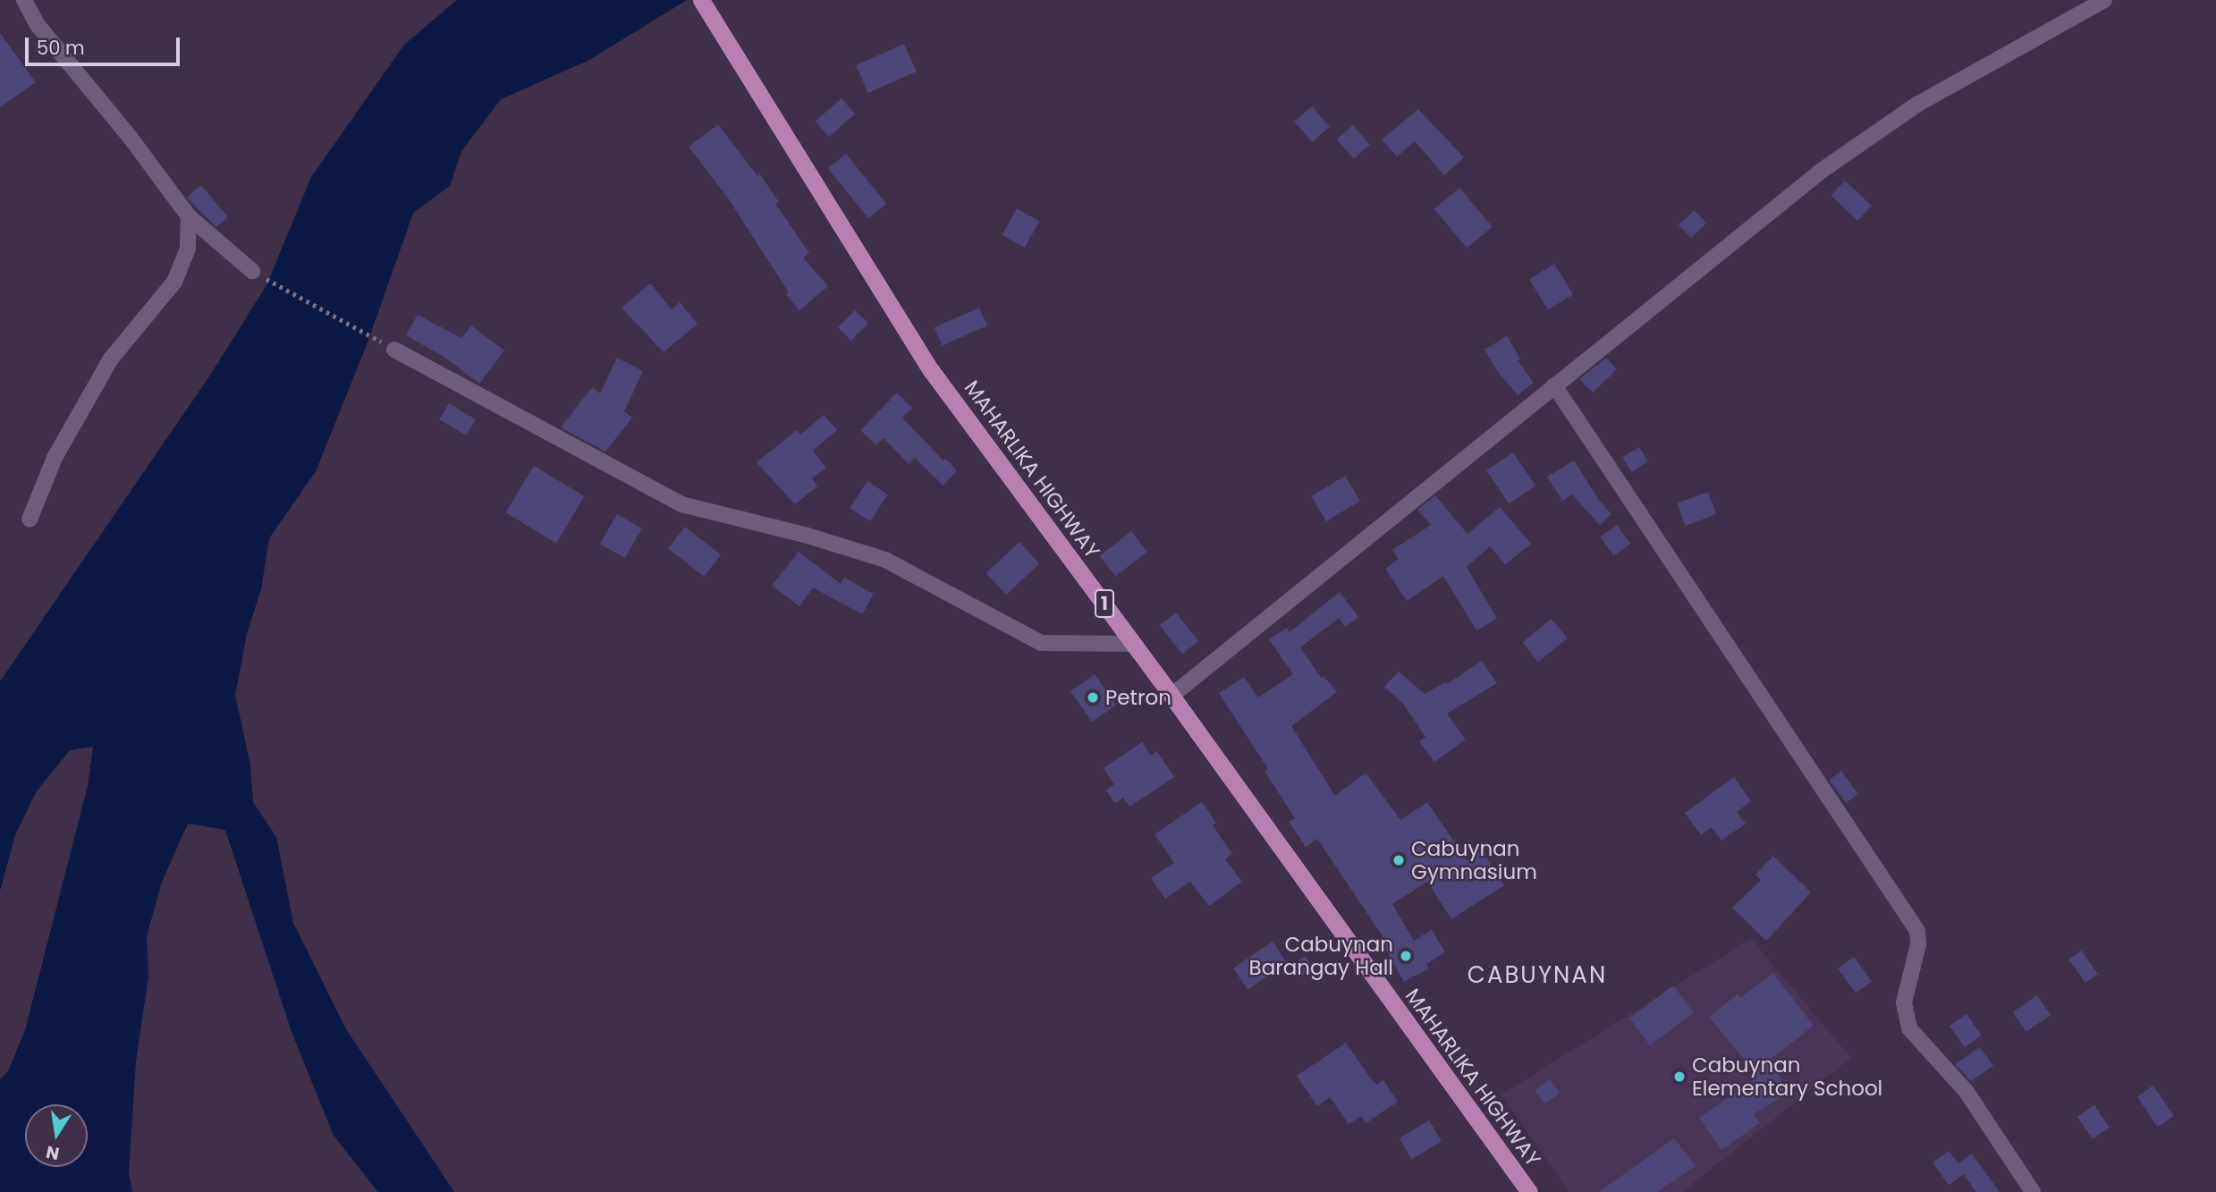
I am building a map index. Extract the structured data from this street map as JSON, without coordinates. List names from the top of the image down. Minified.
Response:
{"streets":{"highway":["MAHARLIKA HIGHWAY","1"]},"districts":["CABUYNAN"],"places":["Petron","Cabuynan Gymnasium","Cabuynan Barangay Hall","Cabuynan Elementary School"],"scale_bar":"50 m","north":"bottom"}
